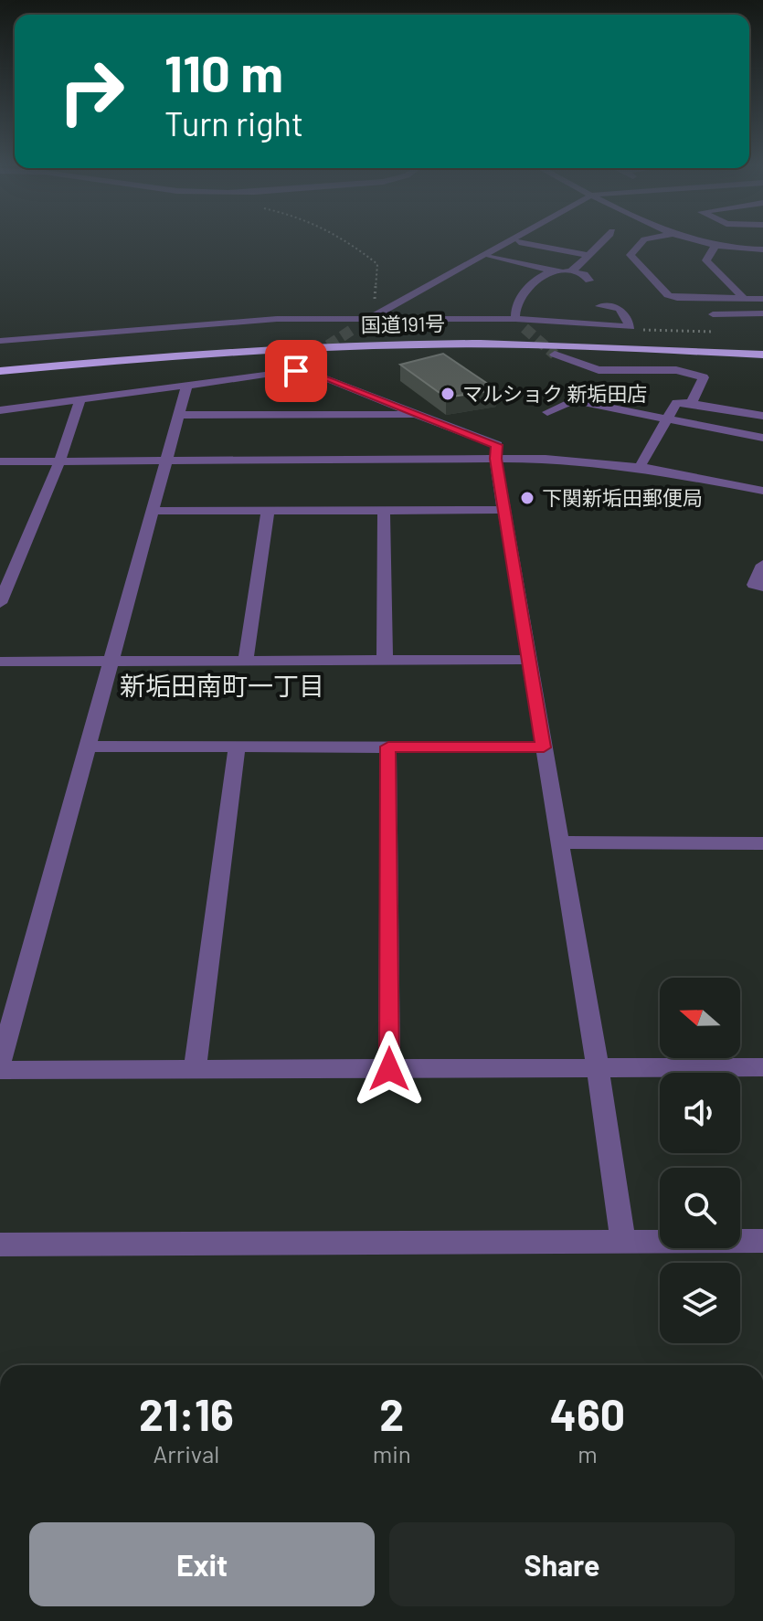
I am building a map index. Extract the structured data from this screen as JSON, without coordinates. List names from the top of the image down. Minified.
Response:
{"streets":{"highway":["国道191号"]},"districts":["新垢田南町一丁目"],"places":["マルショク 新垢田店","下関新垢田郵便局"],"north":"left","page":{"turn":["110 m","Turn right"],"eta":["21:16","Arrival","2","min","460","m"],"buttons":["Exit","Share"]}}
